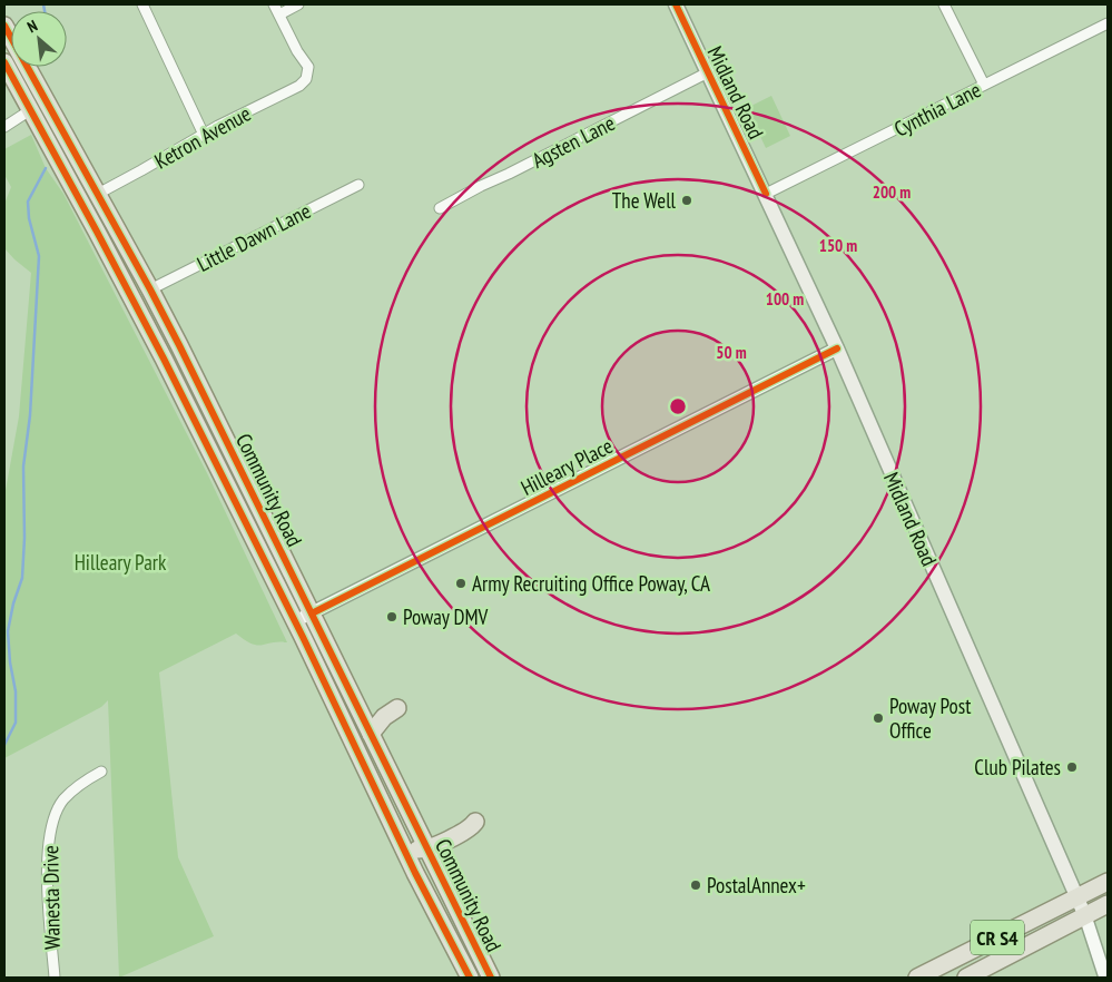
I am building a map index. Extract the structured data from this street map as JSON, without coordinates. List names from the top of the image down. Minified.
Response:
{"streets":{"main road":["Midland Road","Community Road","CR S4"],"street":["Cynthia Lane","Ketron Avenue","Agsten Lane","Little Dawn Lane","Hilleary Place","Wanesta Drive"]},"crossings":[["Midland Road","Cynthia Lane"],["Midland Road","Agsten Lane"],["Midland Road","Hilleary Place"],["Midland Road","CR S4"],["Ketron Avenue","Community Road"],["Little Dawn Lane","Community Road"],["Hilleary Place","Community Road"]],"parks":["Hilleary Park"],"places":["The Well","Army Recruiting Office Poway, CA","Poway DMV","Poway Post Office","Club Pilates","PostalAnnex+"],"north":"top left","rings":["200 m","150 m","100 m","50 m"]}
